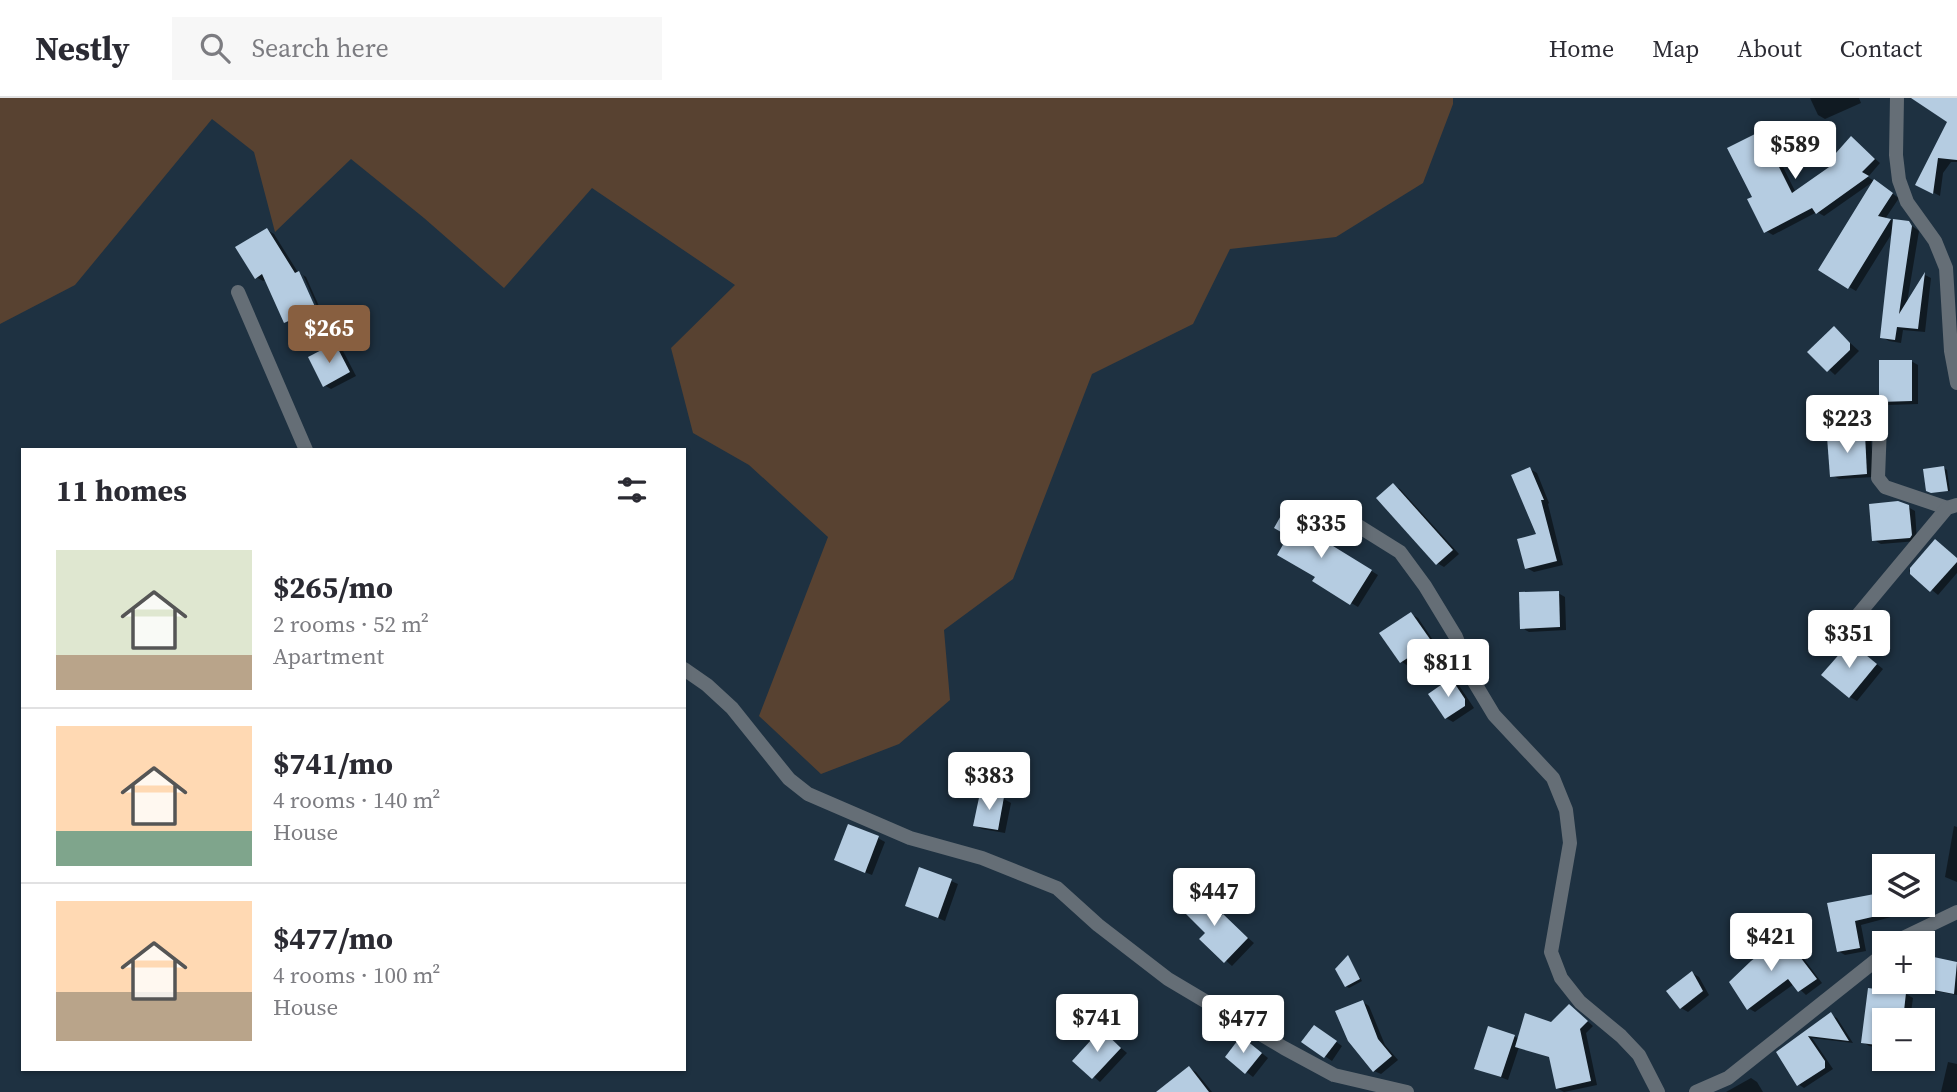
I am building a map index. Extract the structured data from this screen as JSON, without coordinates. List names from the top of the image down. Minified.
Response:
{"page":{"header":"Nestly","search":"Search here","nav":["Home","Map","About","Contact"],"price":["$589","$265","$223","$335","$351","$811","$383","$447","$421","$741","$477"],"heading":"11 homes","list":[{"name":"$265/mo","note":"2 rooms · 52 m² · Apartment"},{"name":"$741/mo","note":"4 rooms · 140 m² · House"},{"name":"$477/mo","note":"4 rooms · 100 m² · House"}],"map_buttons":["+","−"]}}
